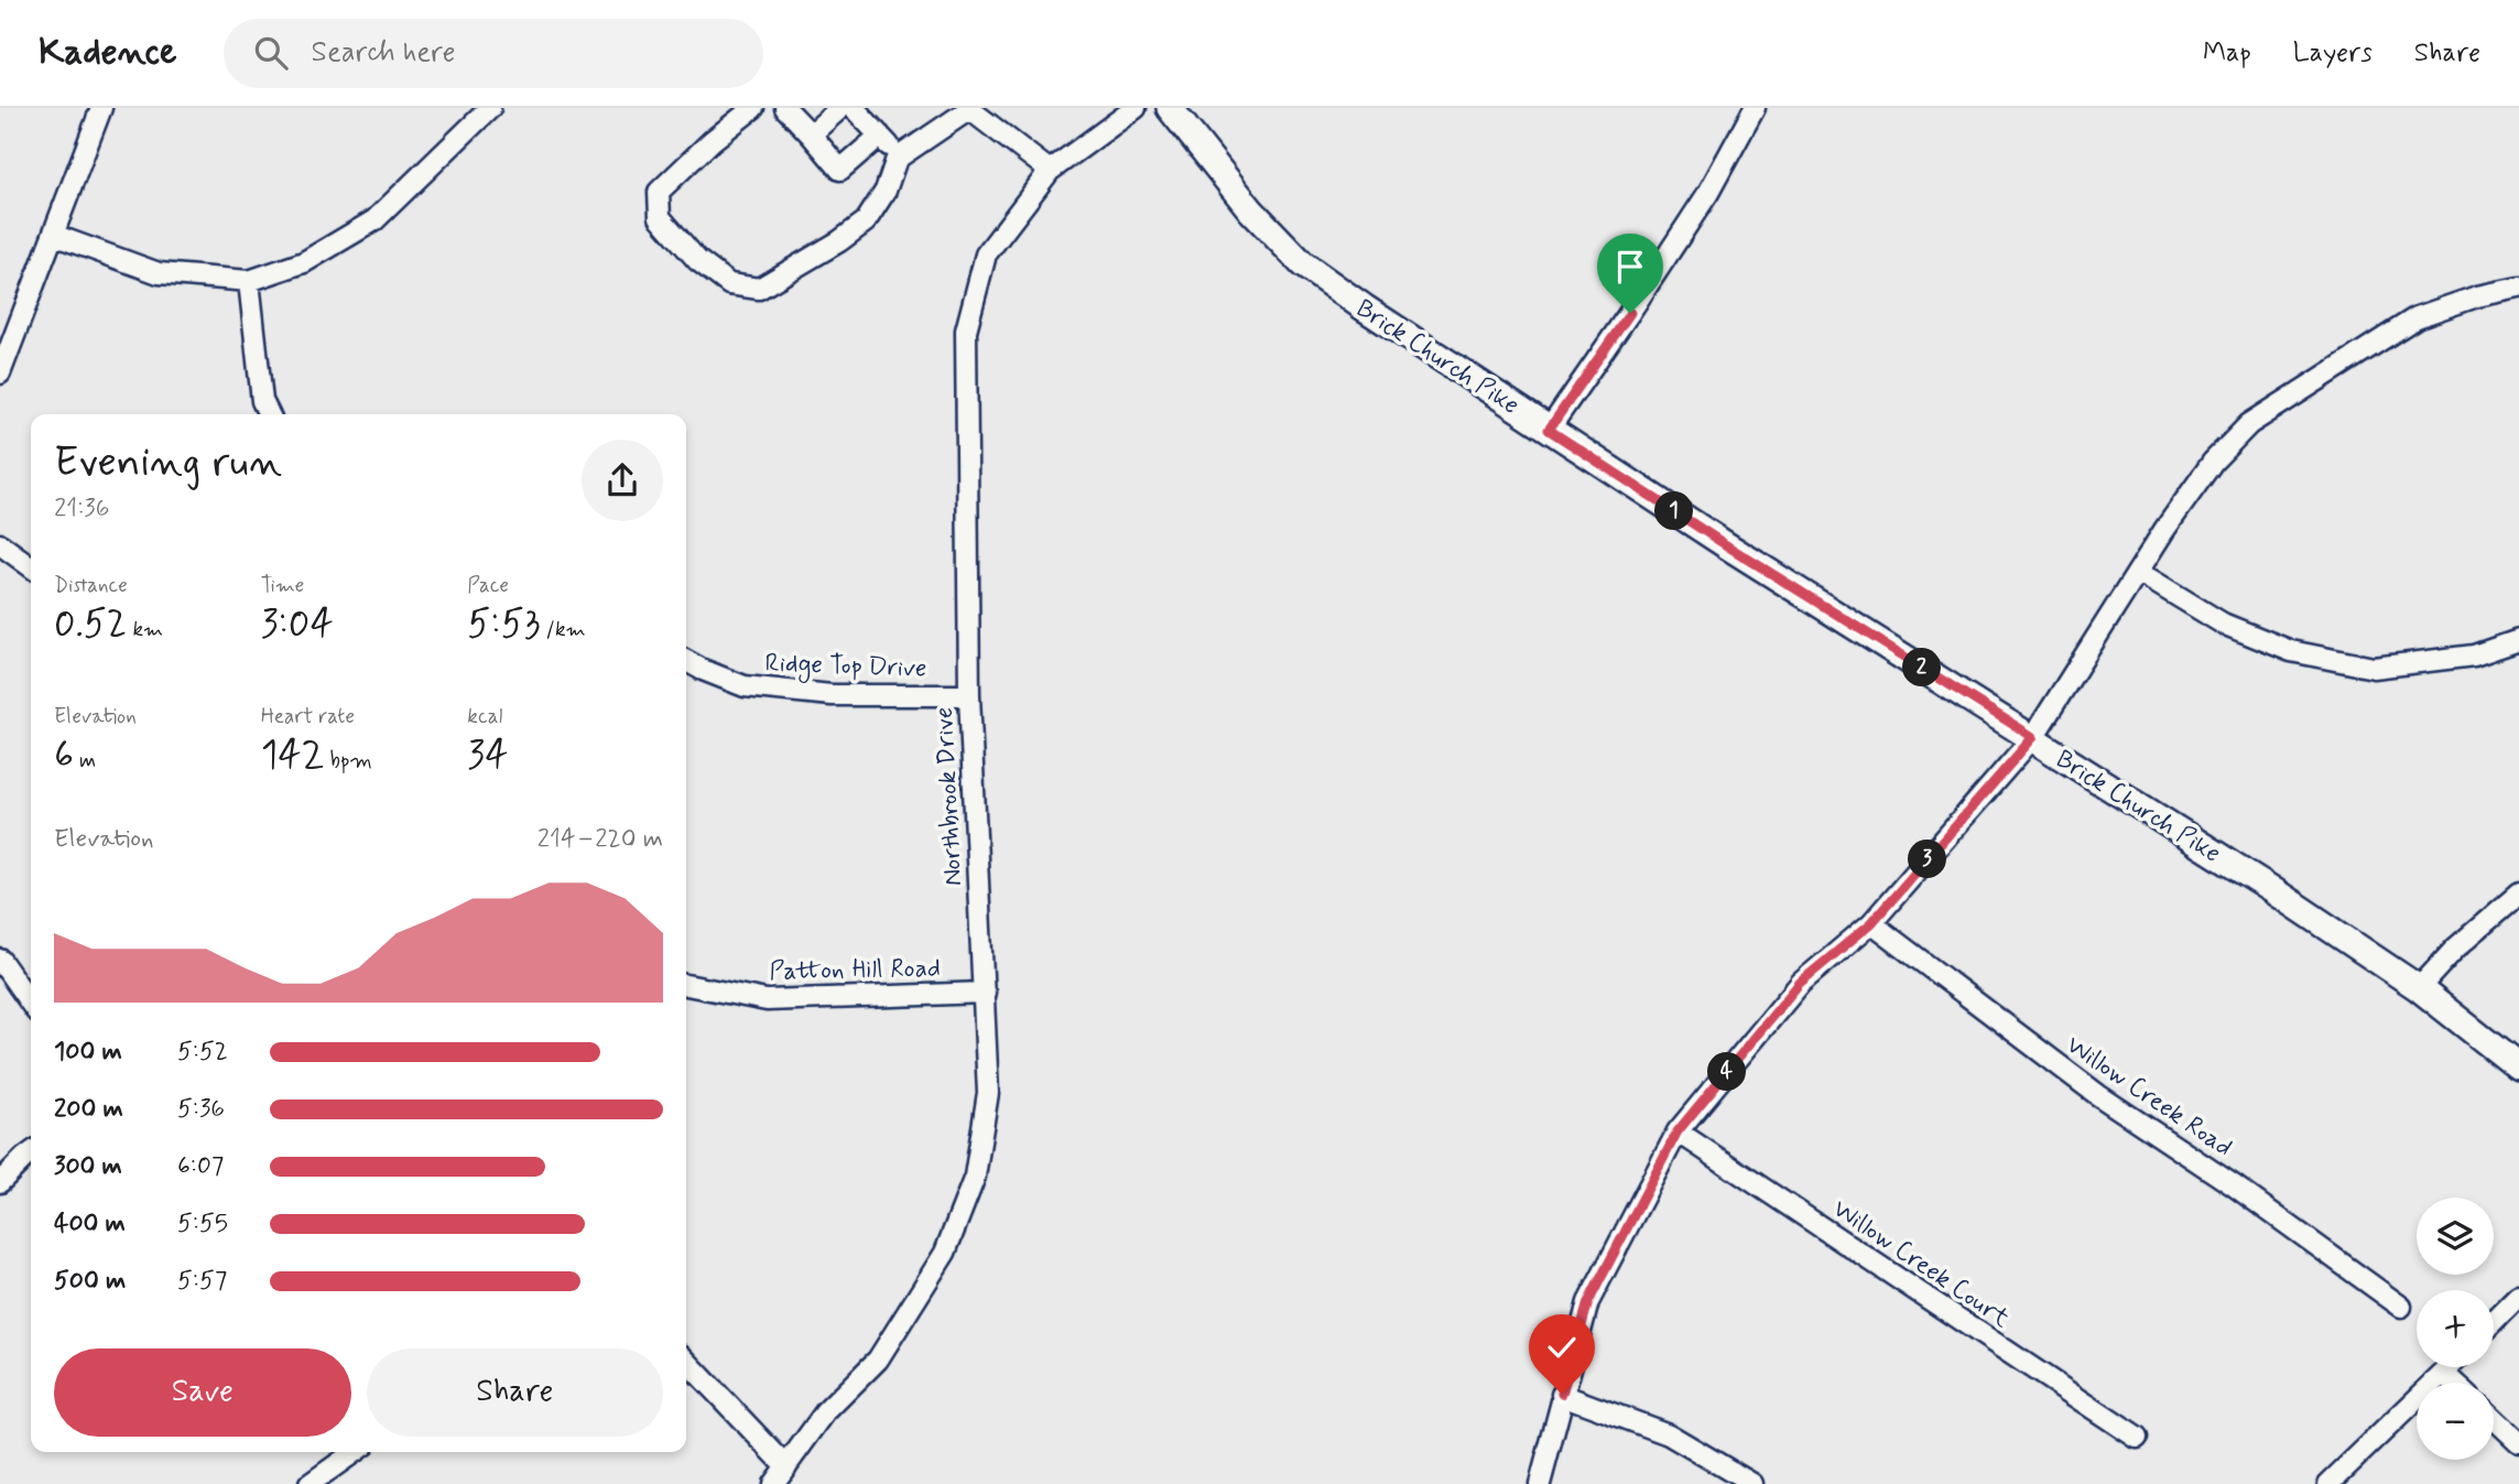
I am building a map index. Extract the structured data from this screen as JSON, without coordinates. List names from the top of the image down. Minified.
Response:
{"streets":{"main road":["Brick Church Pike"],"street":["Ridge Top Drive","Northbrook Drive","Patton Hill Road","Willow Creek Road","Willow Creek Court"]},"crossings":[["Ridge Top Drive","Northbrook Drive"],["Northbrook Drive","Patton Hill Road"]],"page":{"header":"Kadence","search":"Search here","nav":["Map","Layers","Share"],"heading":["Evening run","21:36"],"pins":["1","2","3","4"],"stats":[["Distance","0.52 km"],["Time","3:04"],["Pace","5:53 /km"],["Elevation","6 m"],["Heart rate","142 bpm"],["kcal","34"]],"chart":["Elevation","214–220 m"],"list":[{"name":"100 m","note":"5:52"},{"name":"200 m","note":"5:36"},{"name":"300 m","note":"6:07"},{"name":"400 m","note":"5:55"},{"name":"500 m","note":"5:57"}],"map_buttons":["+","−"],"buttons":["Save","Share"]}}
